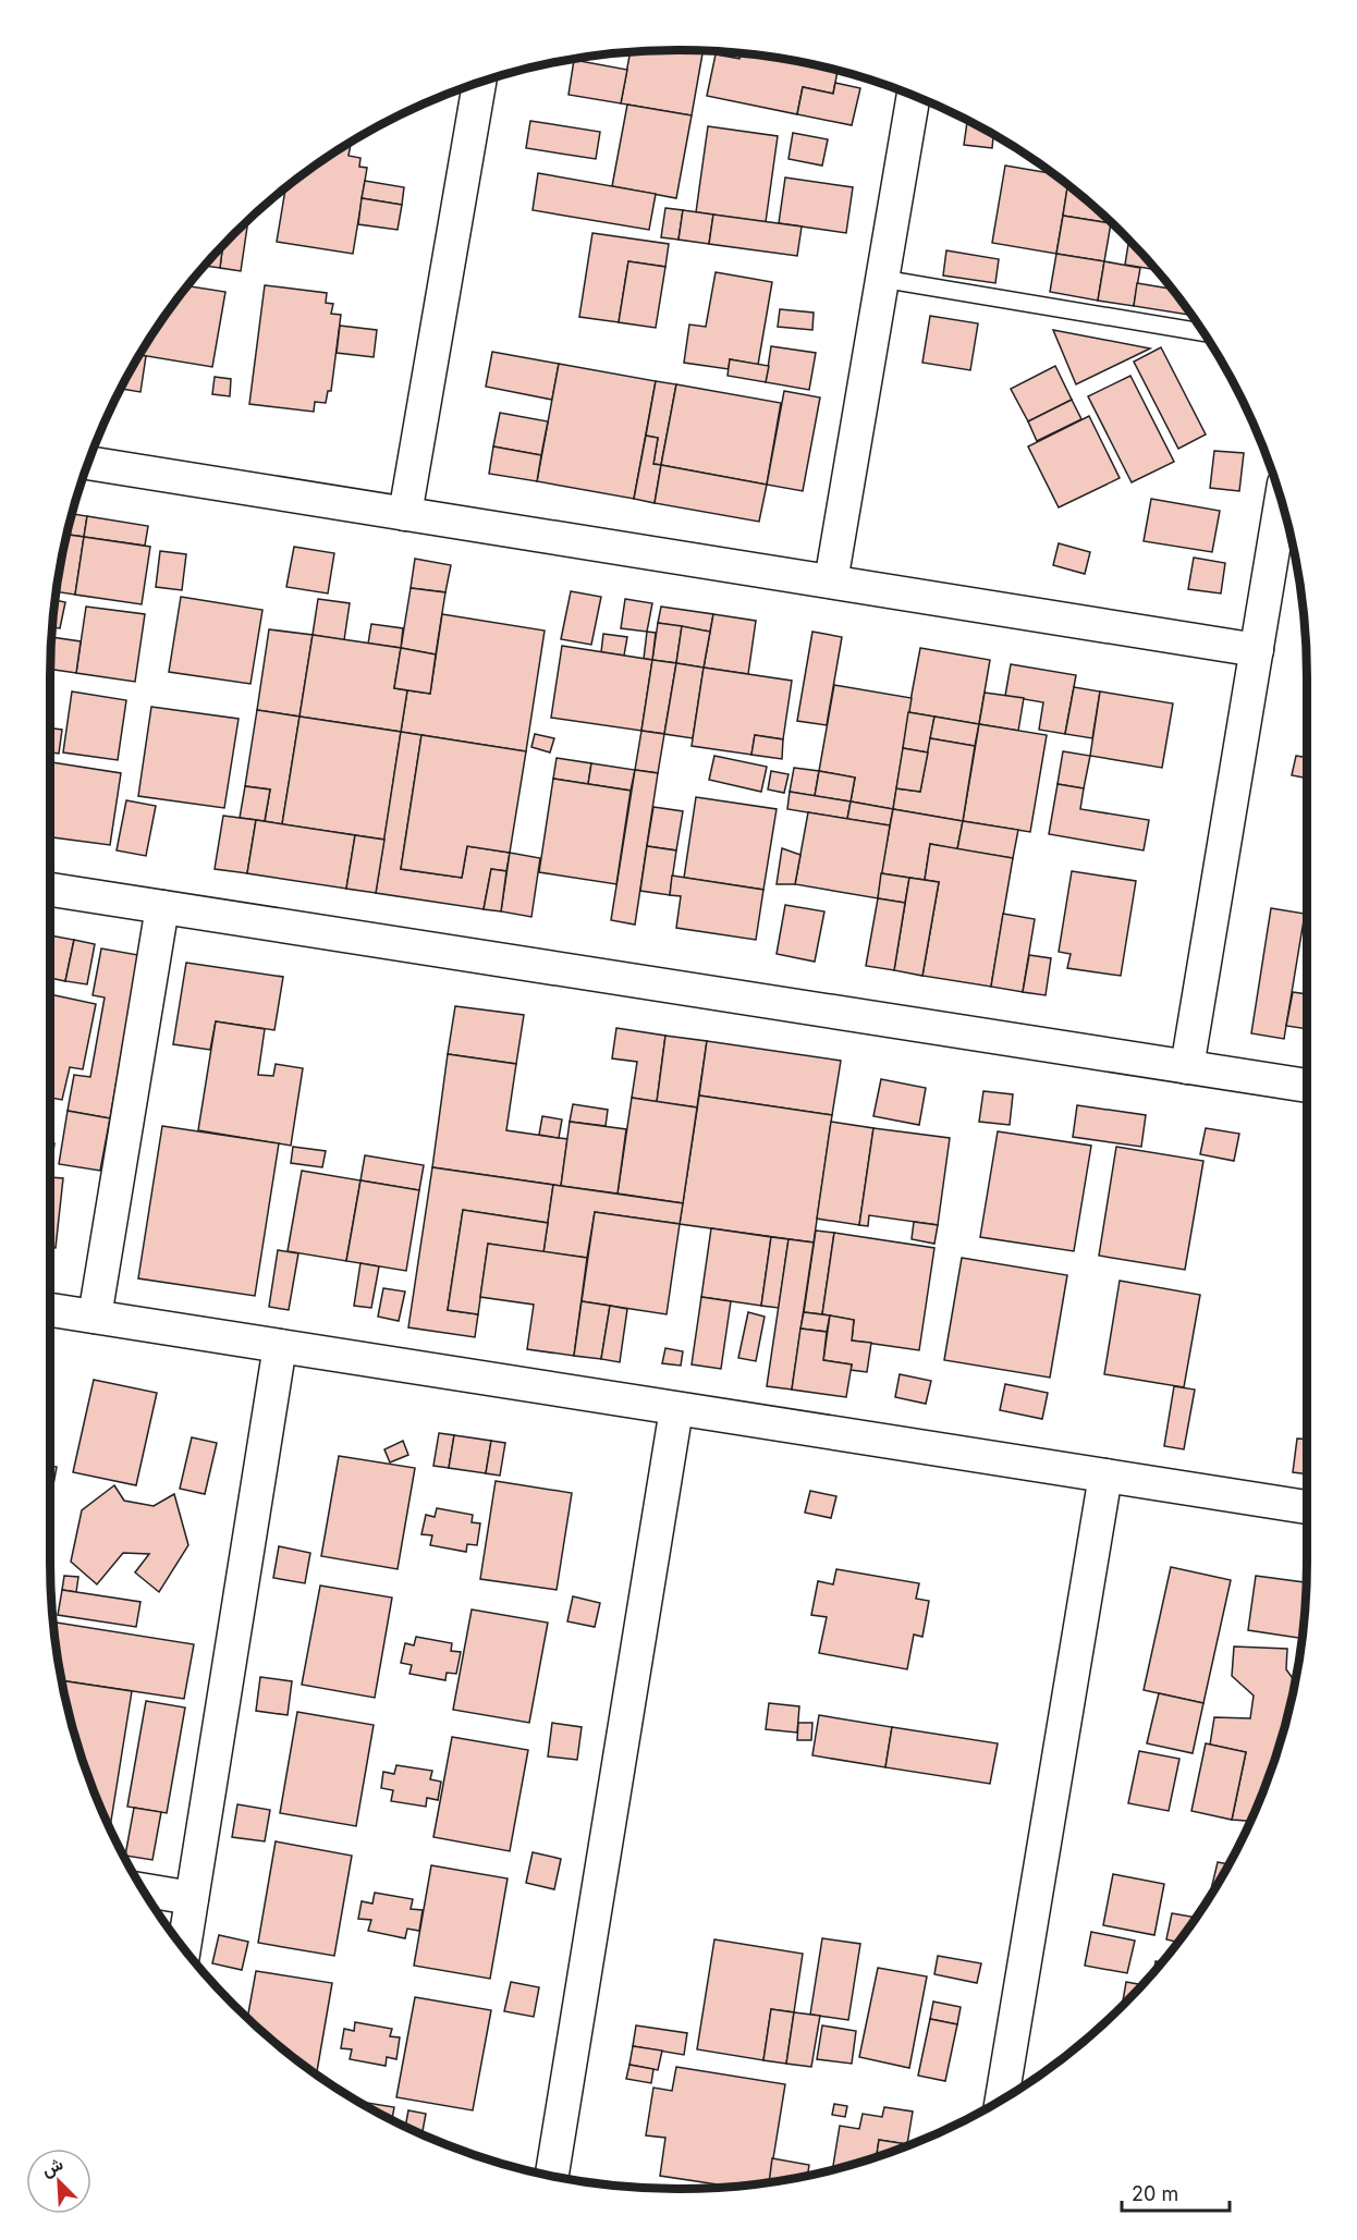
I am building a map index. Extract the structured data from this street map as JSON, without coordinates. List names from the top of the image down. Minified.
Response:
{"scale_bar":"20 m","north":"top left"}
